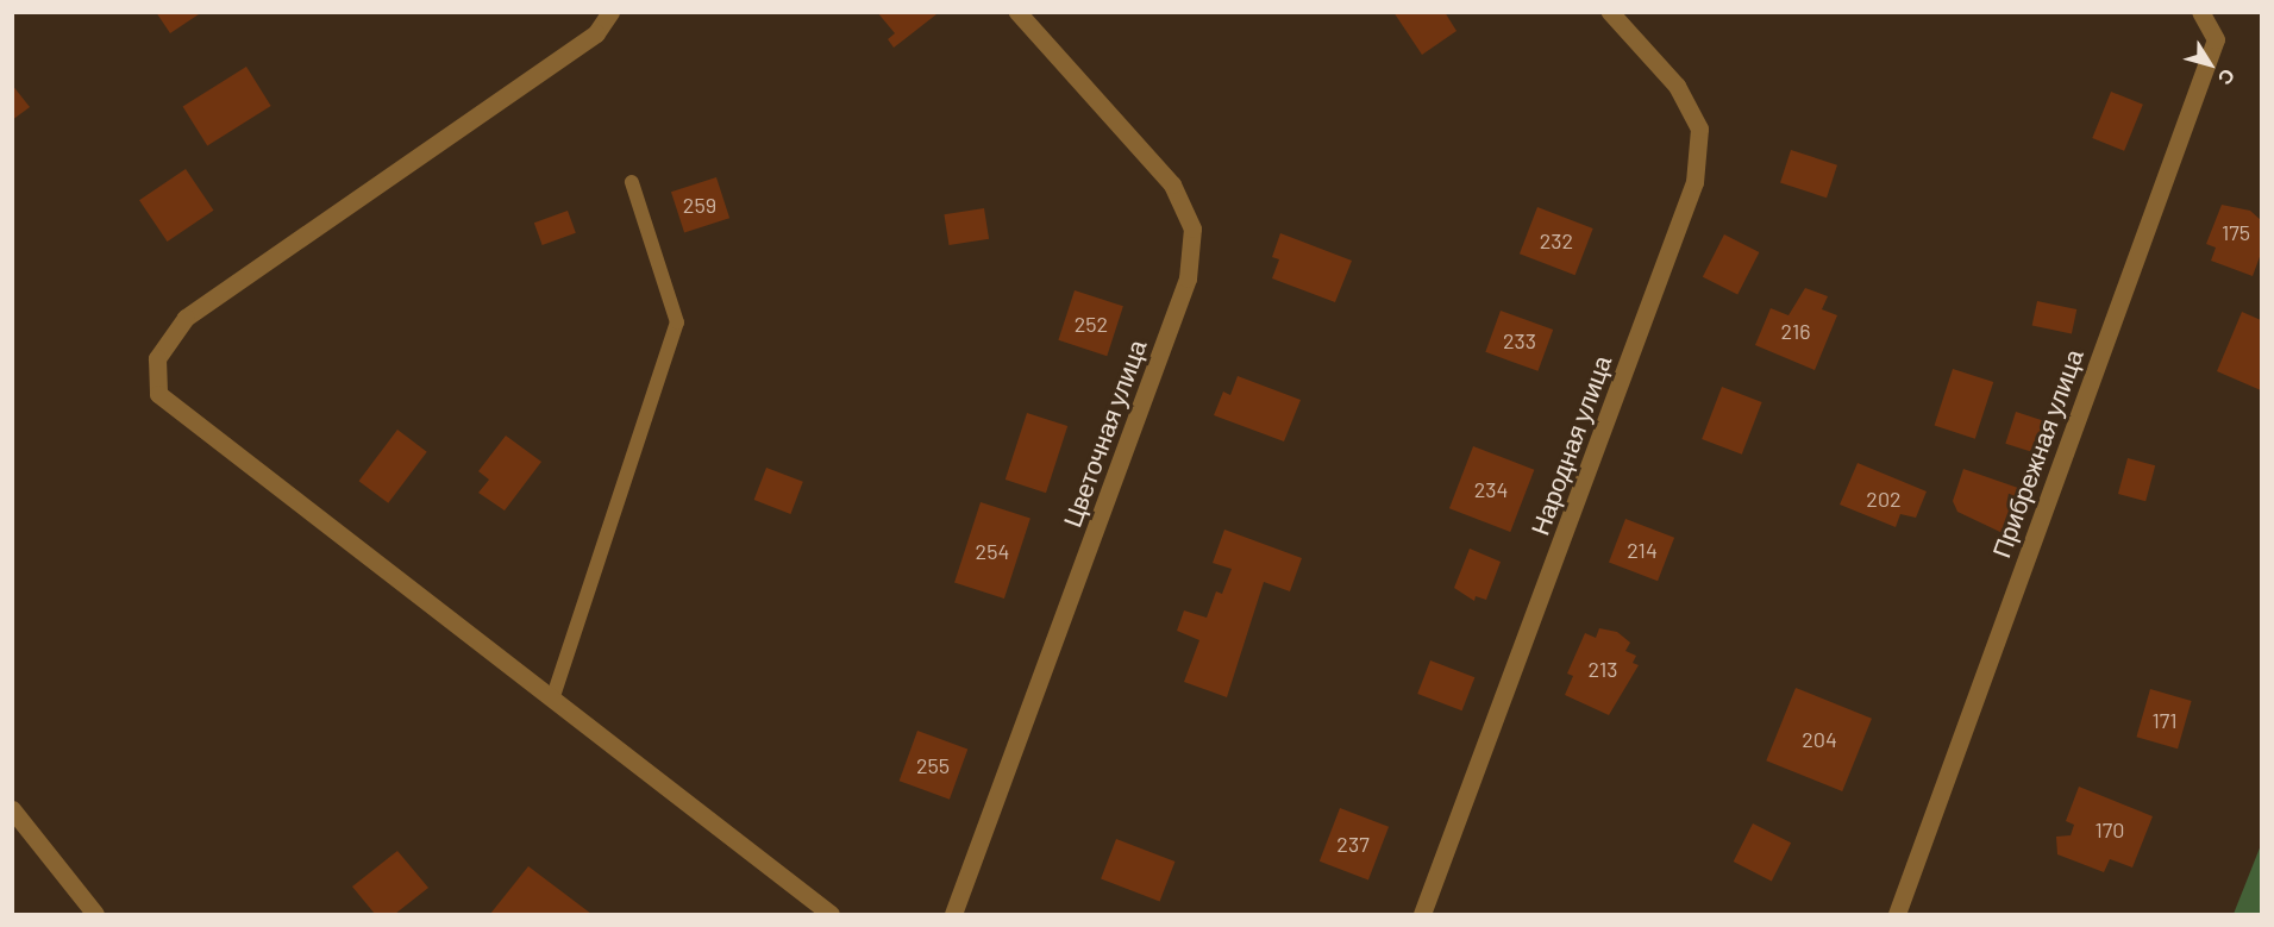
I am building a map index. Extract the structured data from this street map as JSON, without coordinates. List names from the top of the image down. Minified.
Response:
{"streets":{"street":["Цветочная улица","Народная улица","Прибрежная улица"]},"house_numbers":["259","175","232","252","216","233","234","202","214","254","213","171","204","255","170","237"],"north":"bottom right"}
